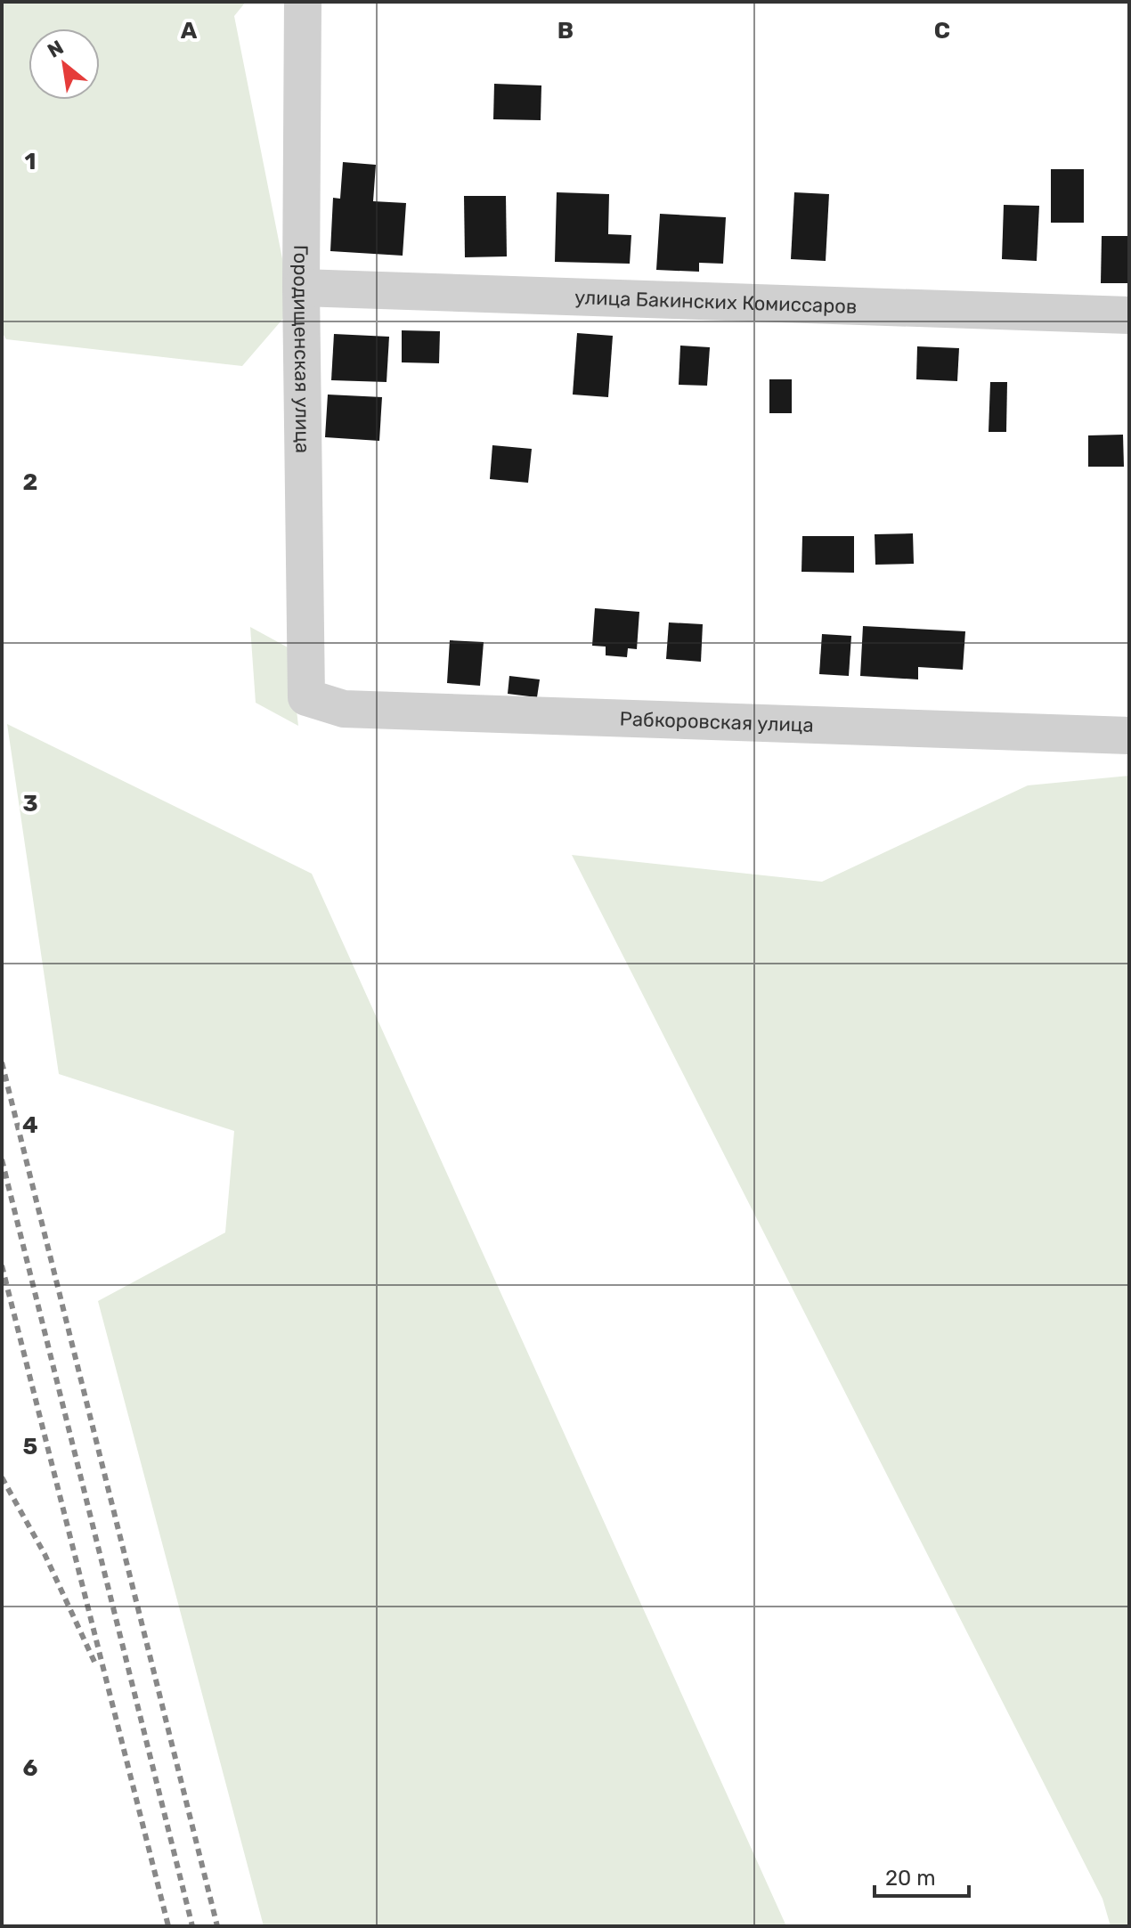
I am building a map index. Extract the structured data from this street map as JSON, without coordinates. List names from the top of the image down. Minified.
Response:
{"streets":{"street":["улица Бакинских Комиссаров","Городищенская улица","Рабкоровская улица"]},"crossings":[["улица Бакинских Комиссаров","Городищенская улица"],["Городищенская улица","Рабкоровская улица"]],"scale_bar":"20 m","north":"top left","grid":{"columns":["A","B","C"],"rows":["1","2","3","4","5","6"]}}
